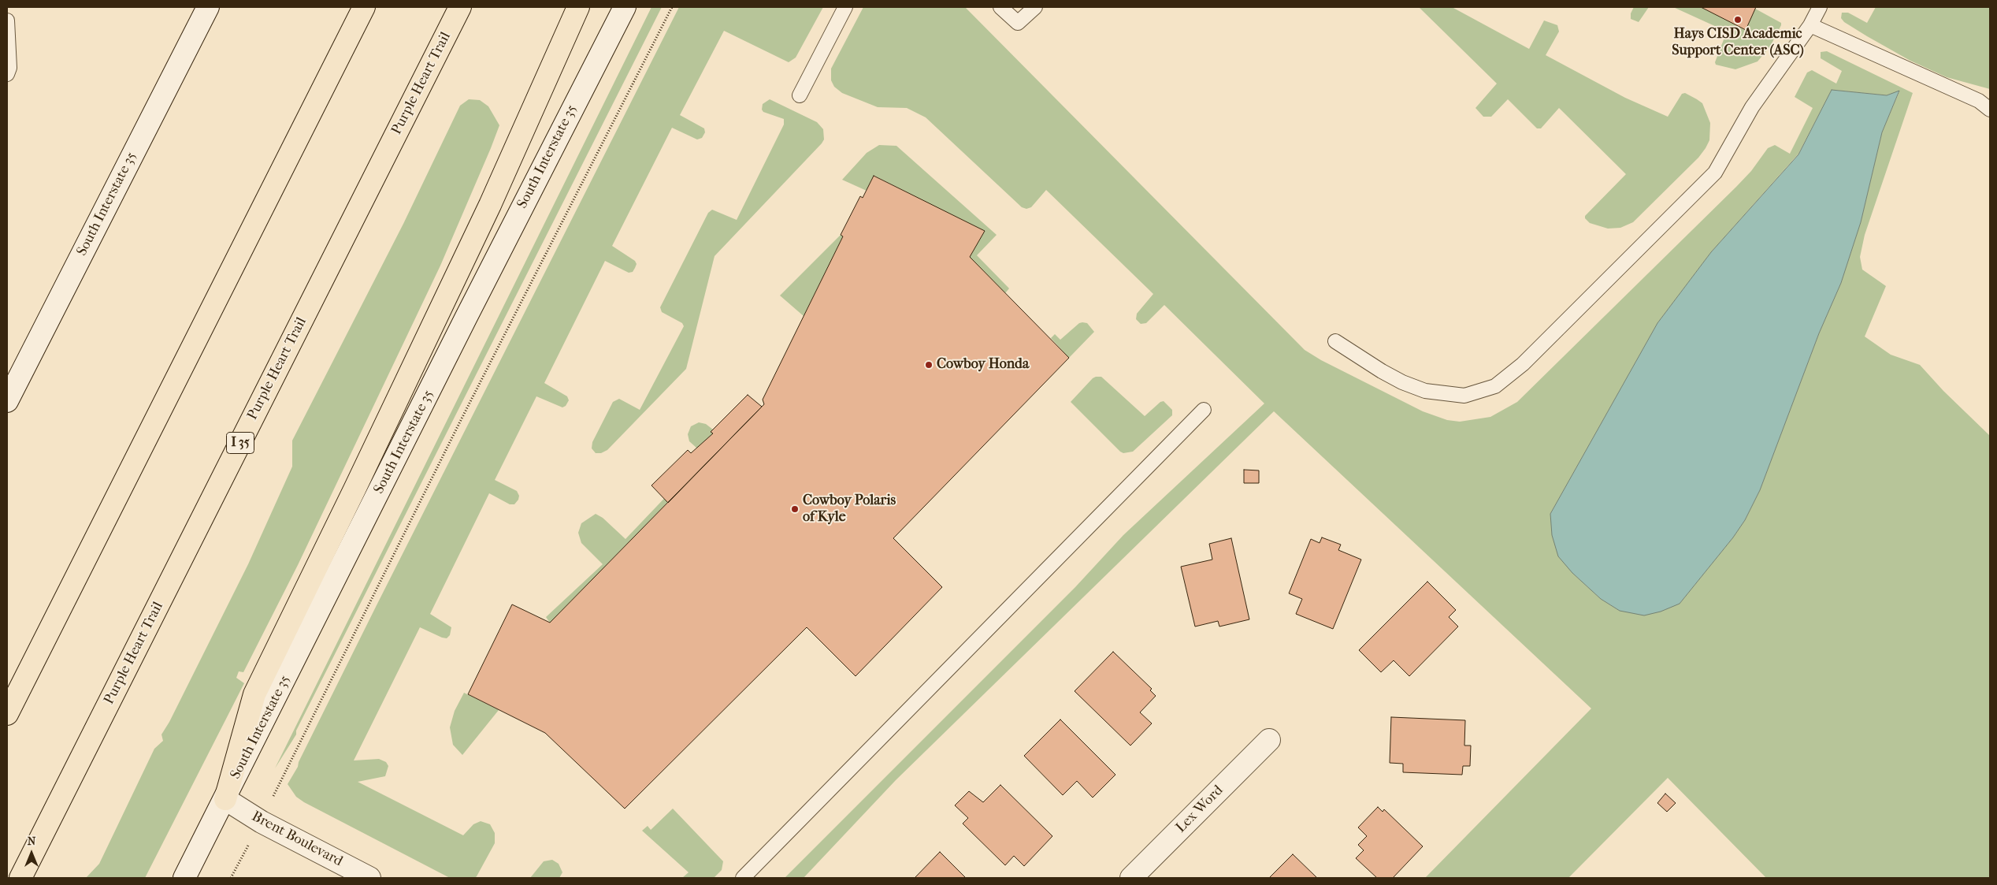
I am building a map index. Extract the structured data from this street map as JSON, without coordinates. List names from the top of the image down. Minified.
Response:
{"streets":{"highway":["Purple Heart Trail","I 35"],"main road":["South Interstate 35","Lex Word","Brent Boulevard"]},"crossings":[["South Interstate 35","Brent Boulevard"]],"places":["Hays CISD Academic Support Center (ASC)","Cowboy Honda","Cowboy Polaris of Kyle"],"north":"top"}
